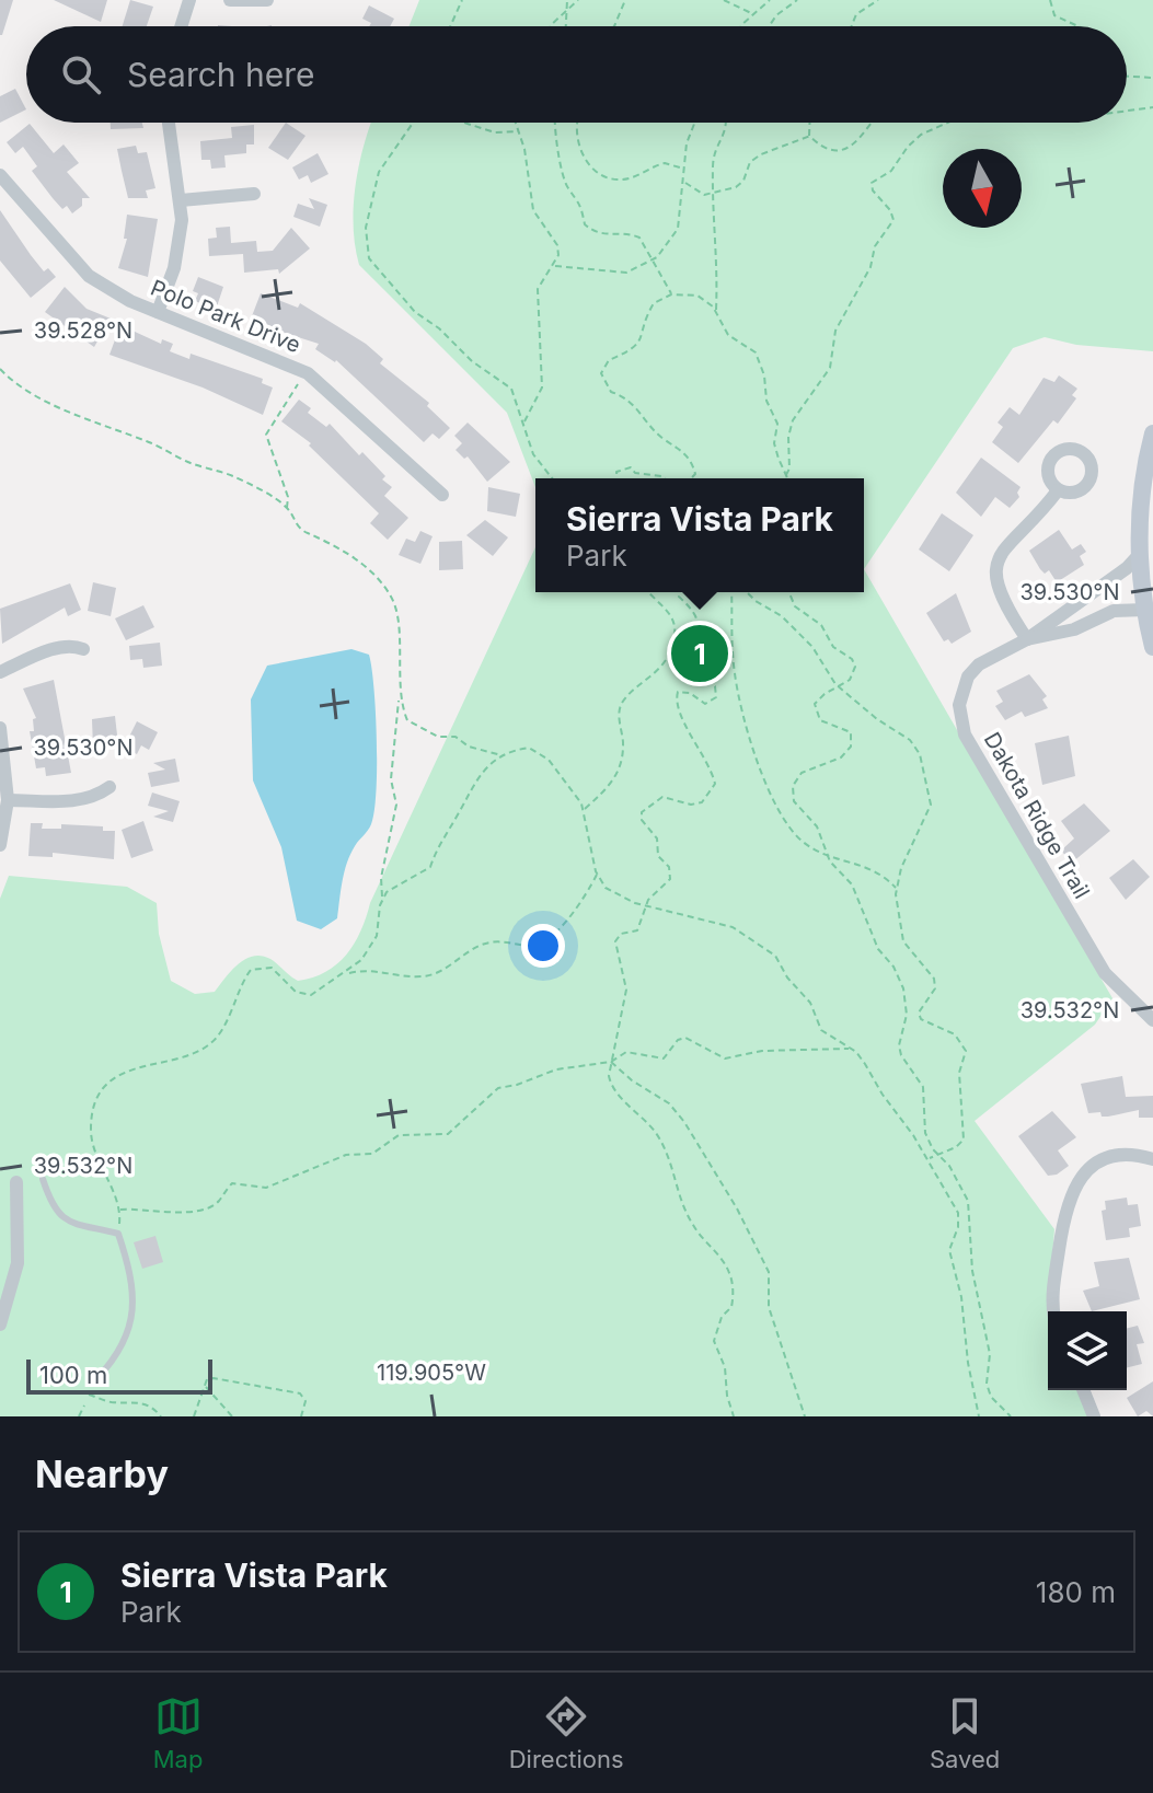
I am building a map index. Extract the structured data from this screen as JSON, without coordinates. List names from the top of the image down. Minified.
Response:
{"streets":{"street":["Polo Park Drive","Dakota Ridge Trail"]},"scale_bar":"100 m","north":"bottom","page":{"search":"Search here","popup":["Sierra Vista Park","Park"],"pins":"1","scale":"100 m","heading":"Nearby","list":[{"mark":"1","name":"Sierra Vista Park","note":"Park","value":"180 m"}],"nav":["Map","Directions","Saved"]},"coordinates":["39.528°N","39.530°N","39.532°N","119.905°W"]}
